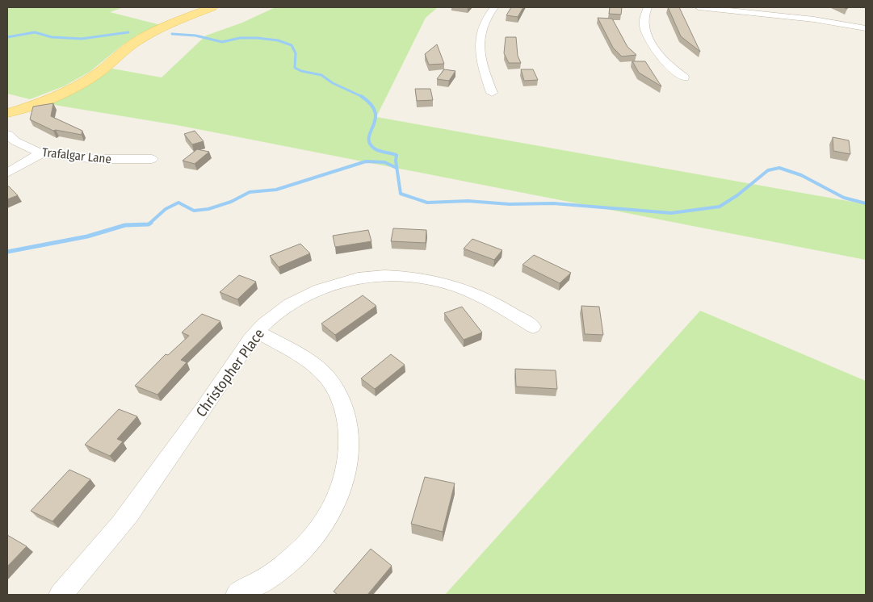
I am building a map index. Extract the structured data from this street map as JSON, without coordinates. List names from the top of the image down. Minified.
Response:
{"streets":{"street":["Trafalgar Lane","Christopher Place"]}}
